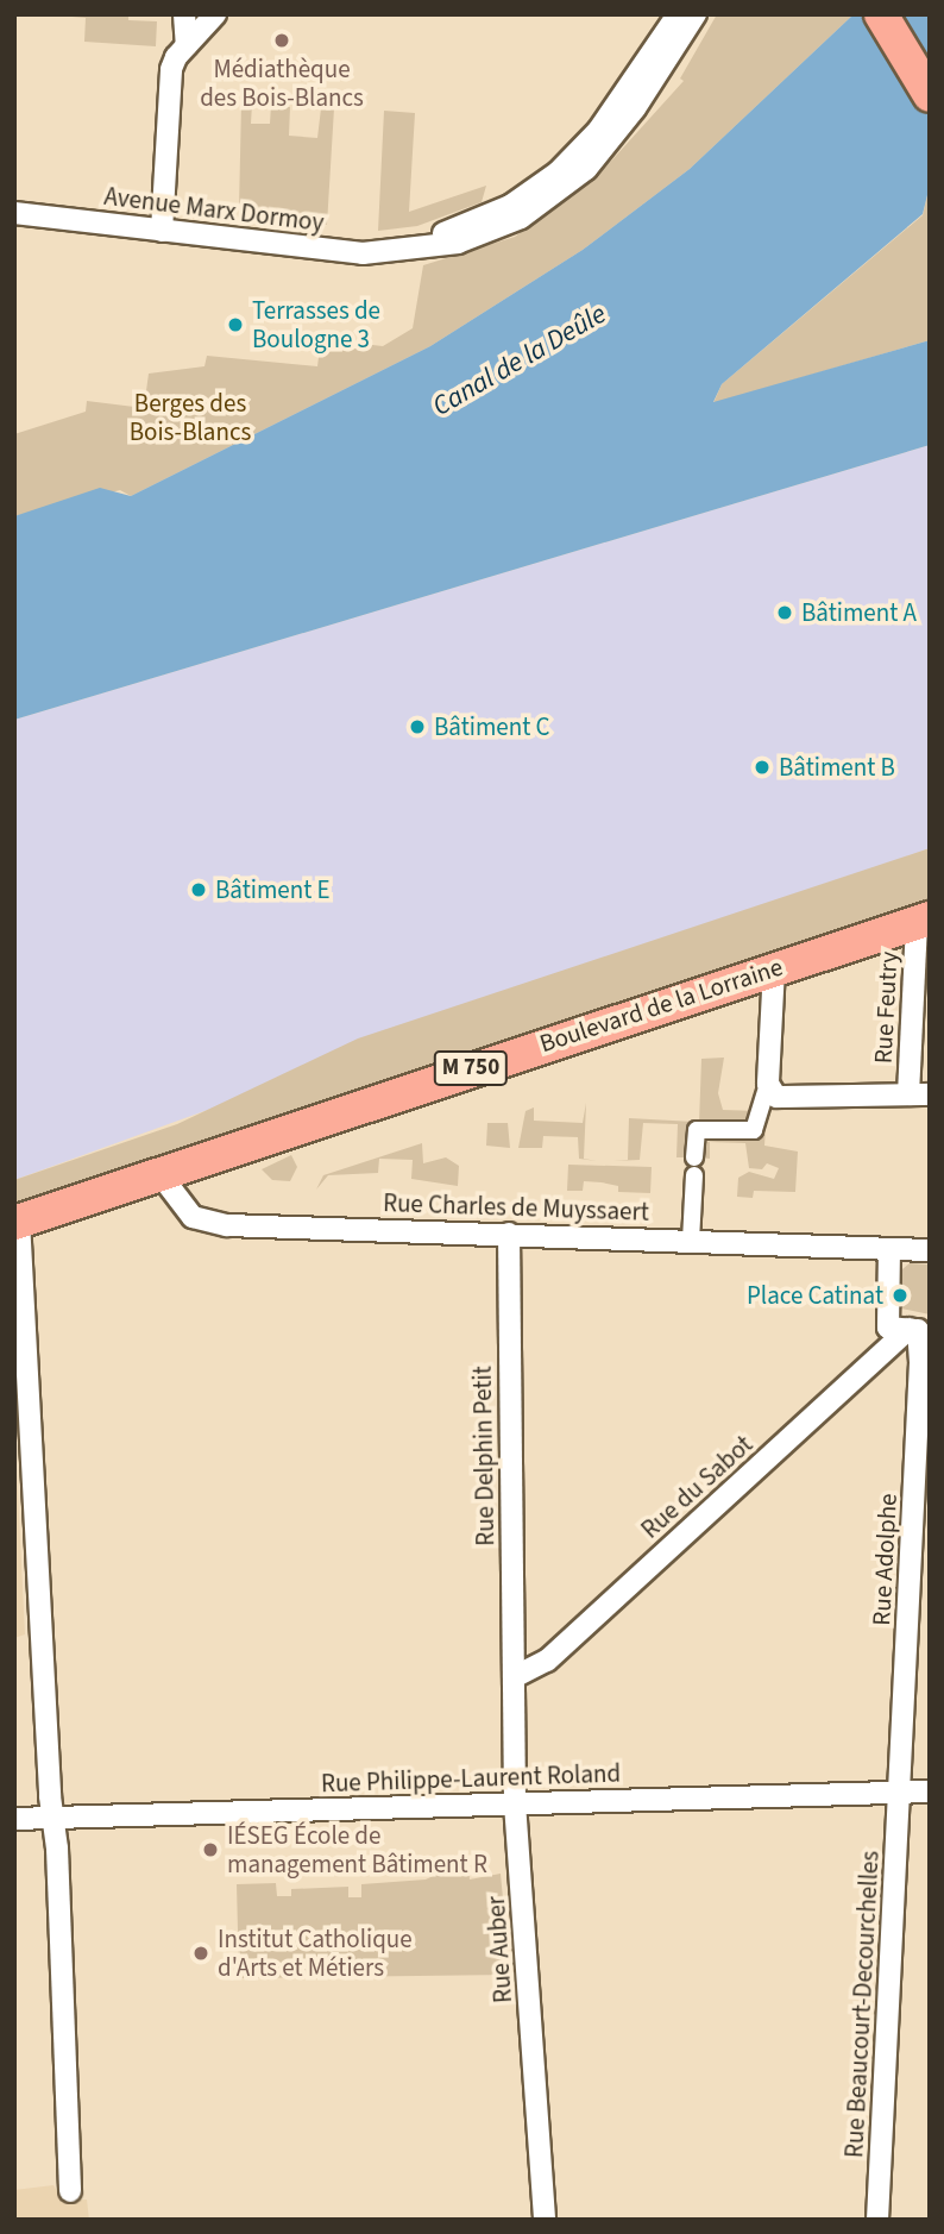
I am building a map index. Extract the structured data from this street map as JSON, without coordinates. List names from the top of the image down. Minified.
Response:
{"streets":{"main road":["Boulevard de la Lorraine","M 750"],"street":["Avenue Marx Dormoy","Rue Feutry","Rue Charles de Muyssaert","Rue Delphin Petit","Rue du Sabot","Rue Adolphe","Rue Philippe-Laurent Roland","Rue Auber","Rue Beaucourt-Decourchelles"]},"crossings":[["Boulevard de la Lorraine","Rue Feutry"],["Boulevard de la Lorraine","Rue Charles de Muyssaert"],["Rue Charles de Muyssaert","Rue Delphin Petit"],["Rue Delphin Petit","Rue du Sabot"],["Rue Delphin Petit","Rue Auber"],["Rue du Sabot","Rue Adolphe"],["Rue du Sabot","Rue Auber"],["Rue Adolphe","Rue Philippe-Laurent Roland"],["Rue Adolphe","Rue Beaucourt-Decourchelles"],["Rue Philippe-Laurent Roland","Rue Auber"],["Rue Philippe-Laurent Roland","Rue Beaucourt-Decourchelles"]],"water":["Canal de la Deûle"],"parks":["Berges des Bois-Blancs"],"places":["Médiathèque des Bois-Blancs","Terrasses de Boulogne 3","Bâtiment A","Bâtiment C","Bâtiment B","Bâtiment E","Place Catinat","IÉSEG École de management Bâtiment R","Institut Catholique d'Arts et Métiers"]}
